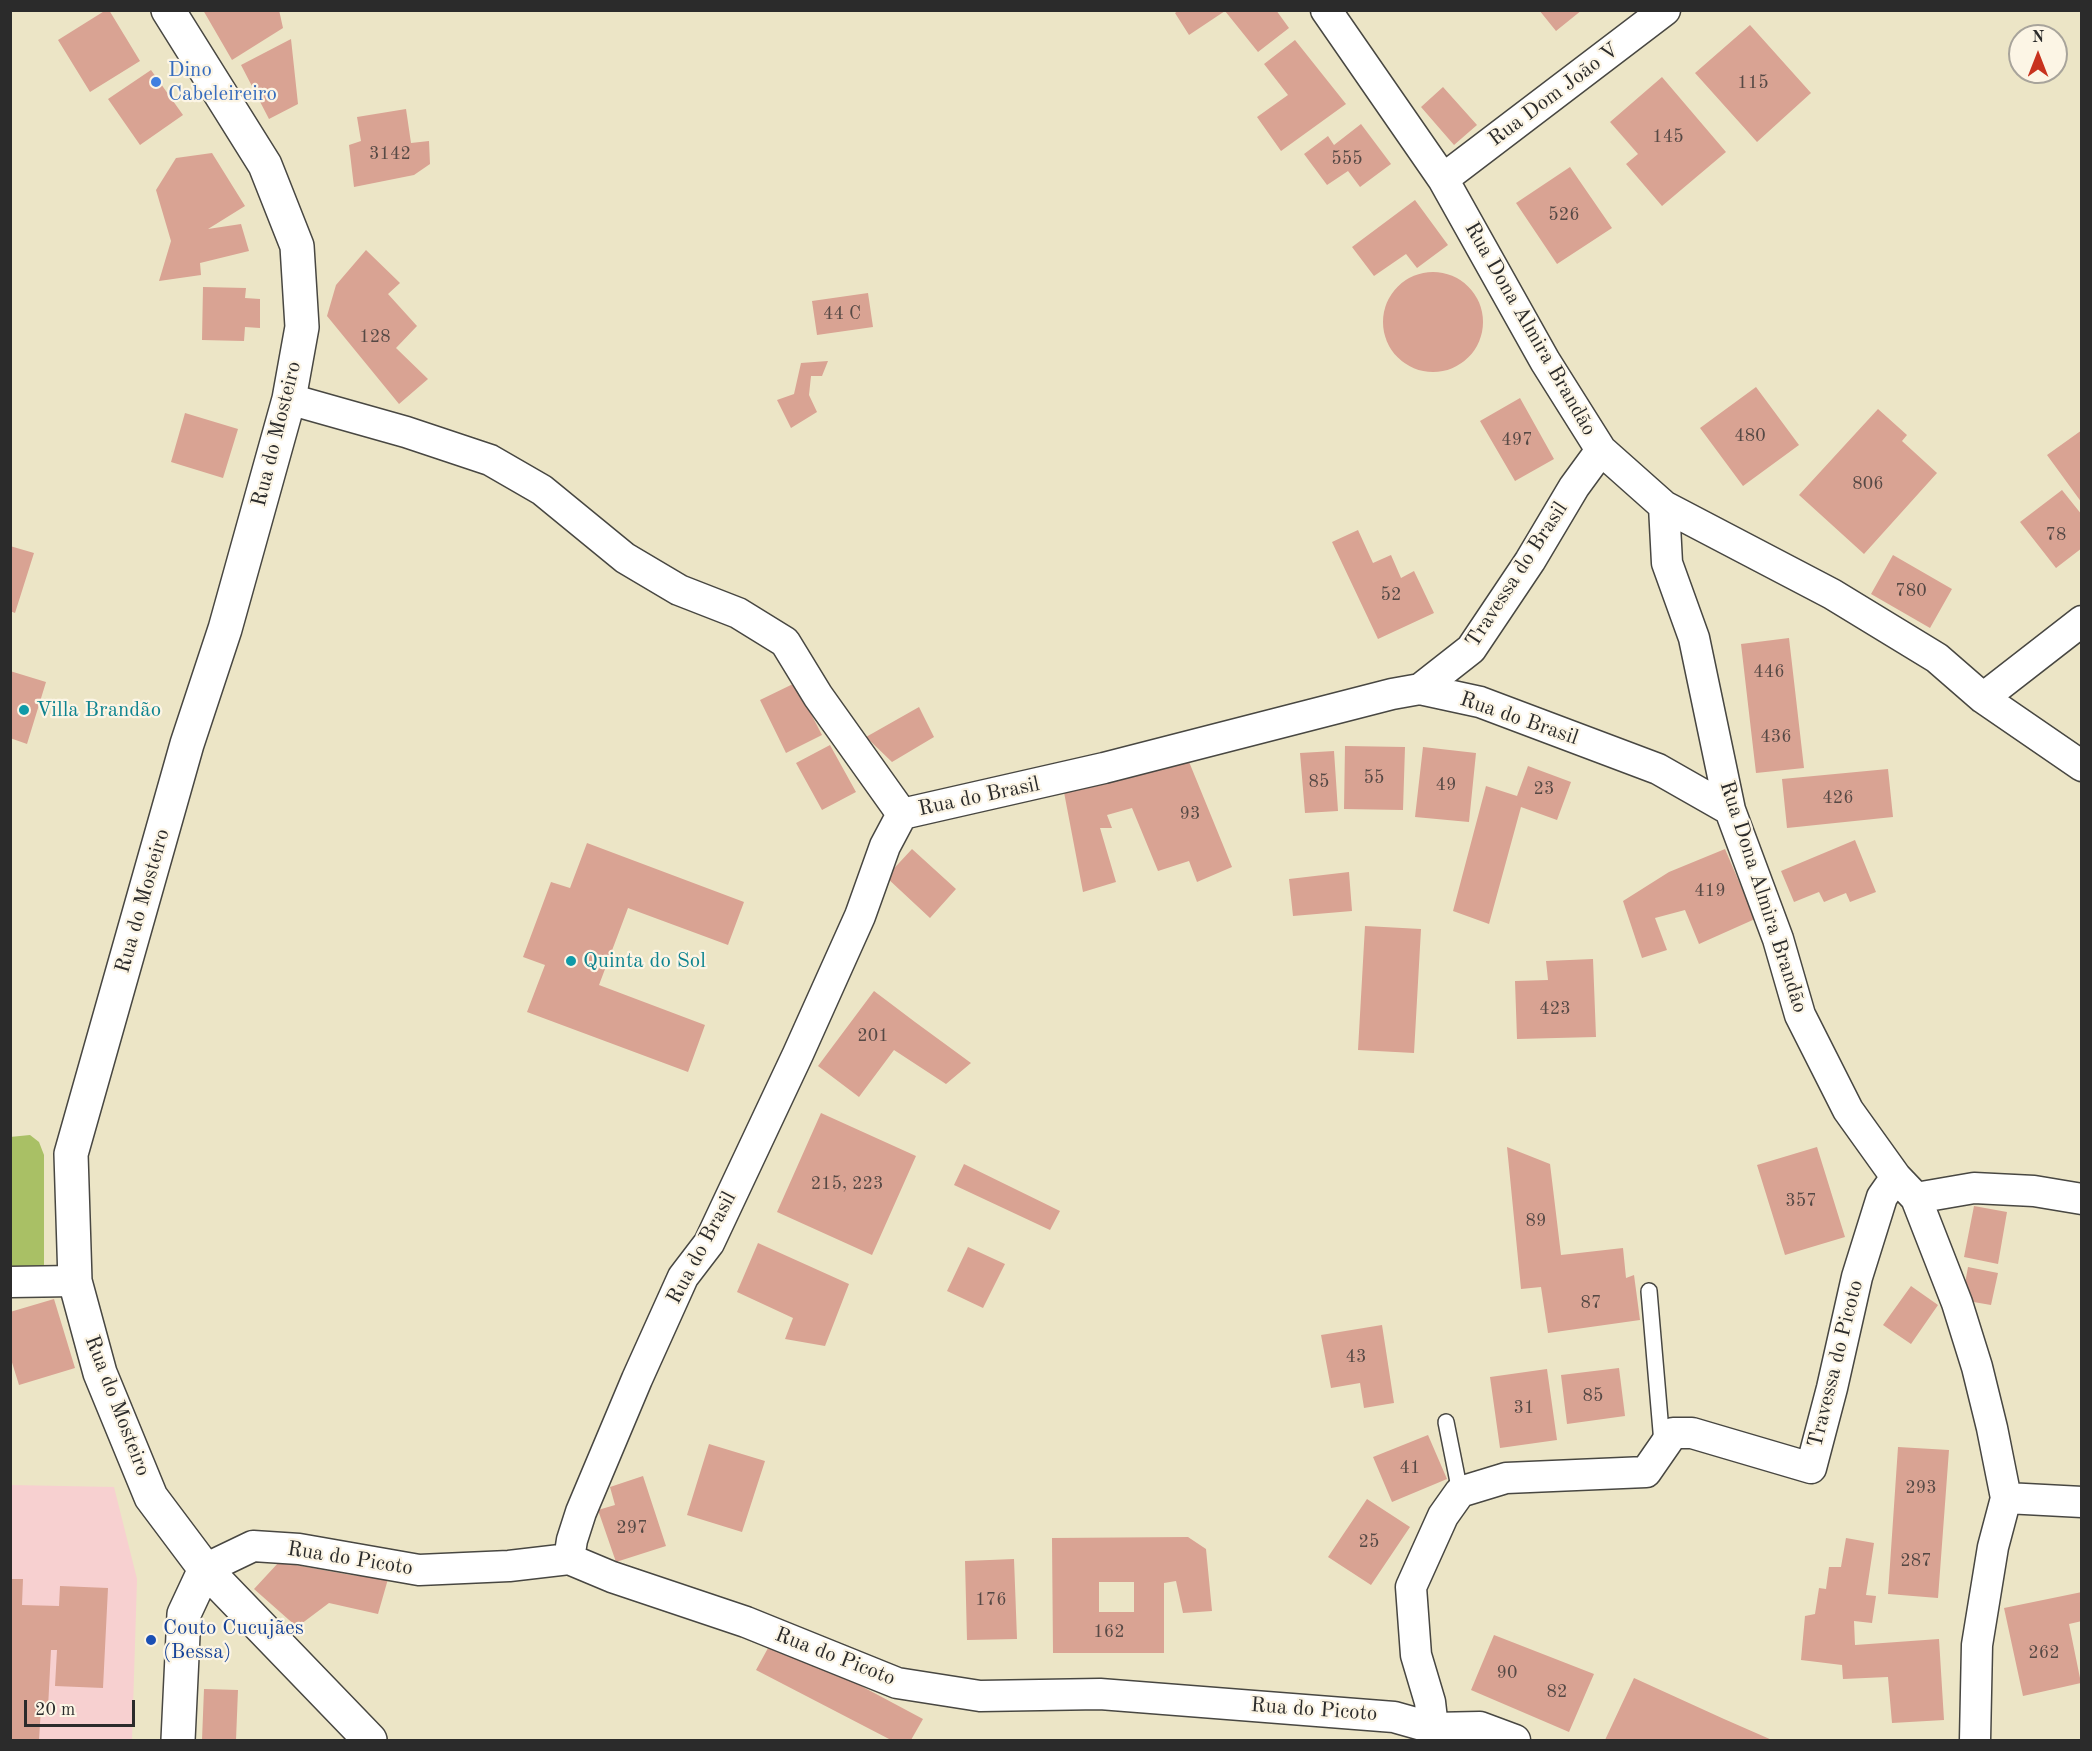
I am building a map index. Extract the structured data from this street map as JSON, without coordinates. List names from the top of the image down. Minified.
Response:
{"streets":{"main road":["Rua do Mosteiro"],"street":["Rua Dom João V","Rua Dona Almira Brandão","Travessa do Brasil","Rua do Brasil","Travessa do Picoto","Rua do Picoto"]},"crossings":[["Rua Dom João V","Rua Dona Almira Brandão"],["Rua Dona Almira Brandão","Travessa do Brasil"],["Rua Dona Almira Brandão","Rua do Brasil"],["Rua Dona Almira Brandão","Travessa do Picoto"],["Rua do Mosteiro","Rua do Picoto"],["Travessa do Brasil","Rua do Brasil"],["Rua do Brasil","Rua do Picoto"]],"places":["Dino Cabeleireiro","Villa Brandão","Quinta do Sol","Couto Cucujães (Bessa)"],"house_numbers":["115","145","3142","555","526","44 C","128","480","497","806","78","780","52","446","436","55","85","49","23","426","93","419","423","201","215, 223","357","89","87","43","85","31","41","293","297","25","287","176","162","262","90","82"],"scale_bar":"20 m","north":"top"}
